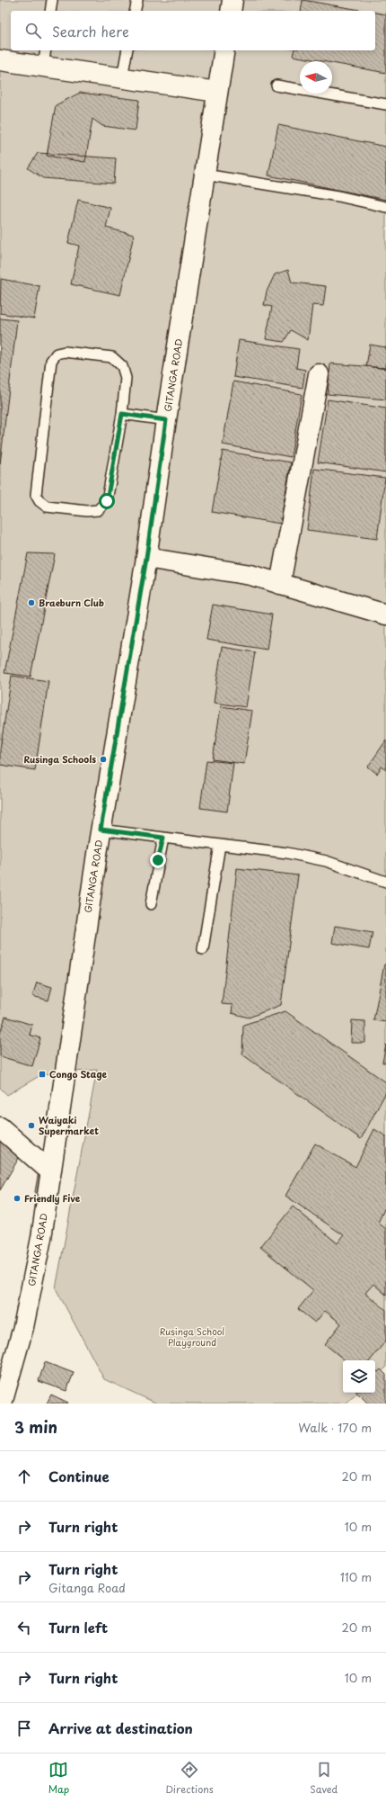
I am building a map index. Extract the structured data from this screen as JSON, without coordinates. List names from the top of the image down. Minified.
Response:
{"streets":{"main road":["GITANGA ROAD"]},"parks":["Rusinga School Playground"],"places":{"other":["Braeburn Club","Rusinga Schools","Waiyaki Supermarket","Friendly Five"],"transit":["Congo Stage"]},"north":"left","page":{"search":"Search here","heading":["3 min","Walk · 170 m"],"list":[["Continue","20 m"],["Turn right","10 m"],["Turn right","Gitanga Road","110 m"],["Turn left","20 m"],["Turn right","10 m"],"Arrive at destination"],"nav":["Map","Directions","Saved"]}}
